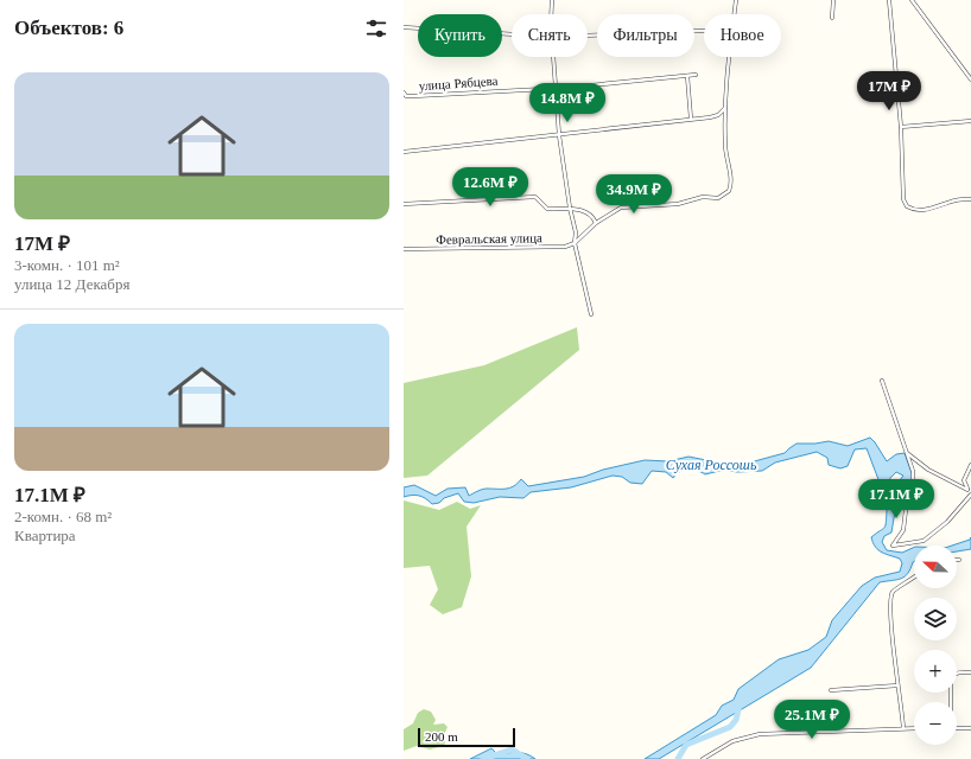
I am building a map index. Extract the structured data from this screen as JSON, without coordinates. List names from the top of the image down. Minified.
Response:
{"streets":{"street":["улица Рябцева","Февральская улица"]},"water":["Сухая Россошь"],"scale_bar":"200 m","north":"left","page":{"heading":"Объектов: 6","chip":["Купить","Снять","Фильтры","Новое"],"list":[{"name":"17M ₽","note":"3-комн. · 101 m² · улица 12 Декабря"},{"name":"17.1M ₽","note":"2-комн. · 68 m² · Квартира"}],"price":["17M ₽","14.8M ₽","12.6M ₽","34.9M ₽","17.1M ₽","25.1M ₽"],"map_buttons":["+","−"],"scale":"200 m"}}
